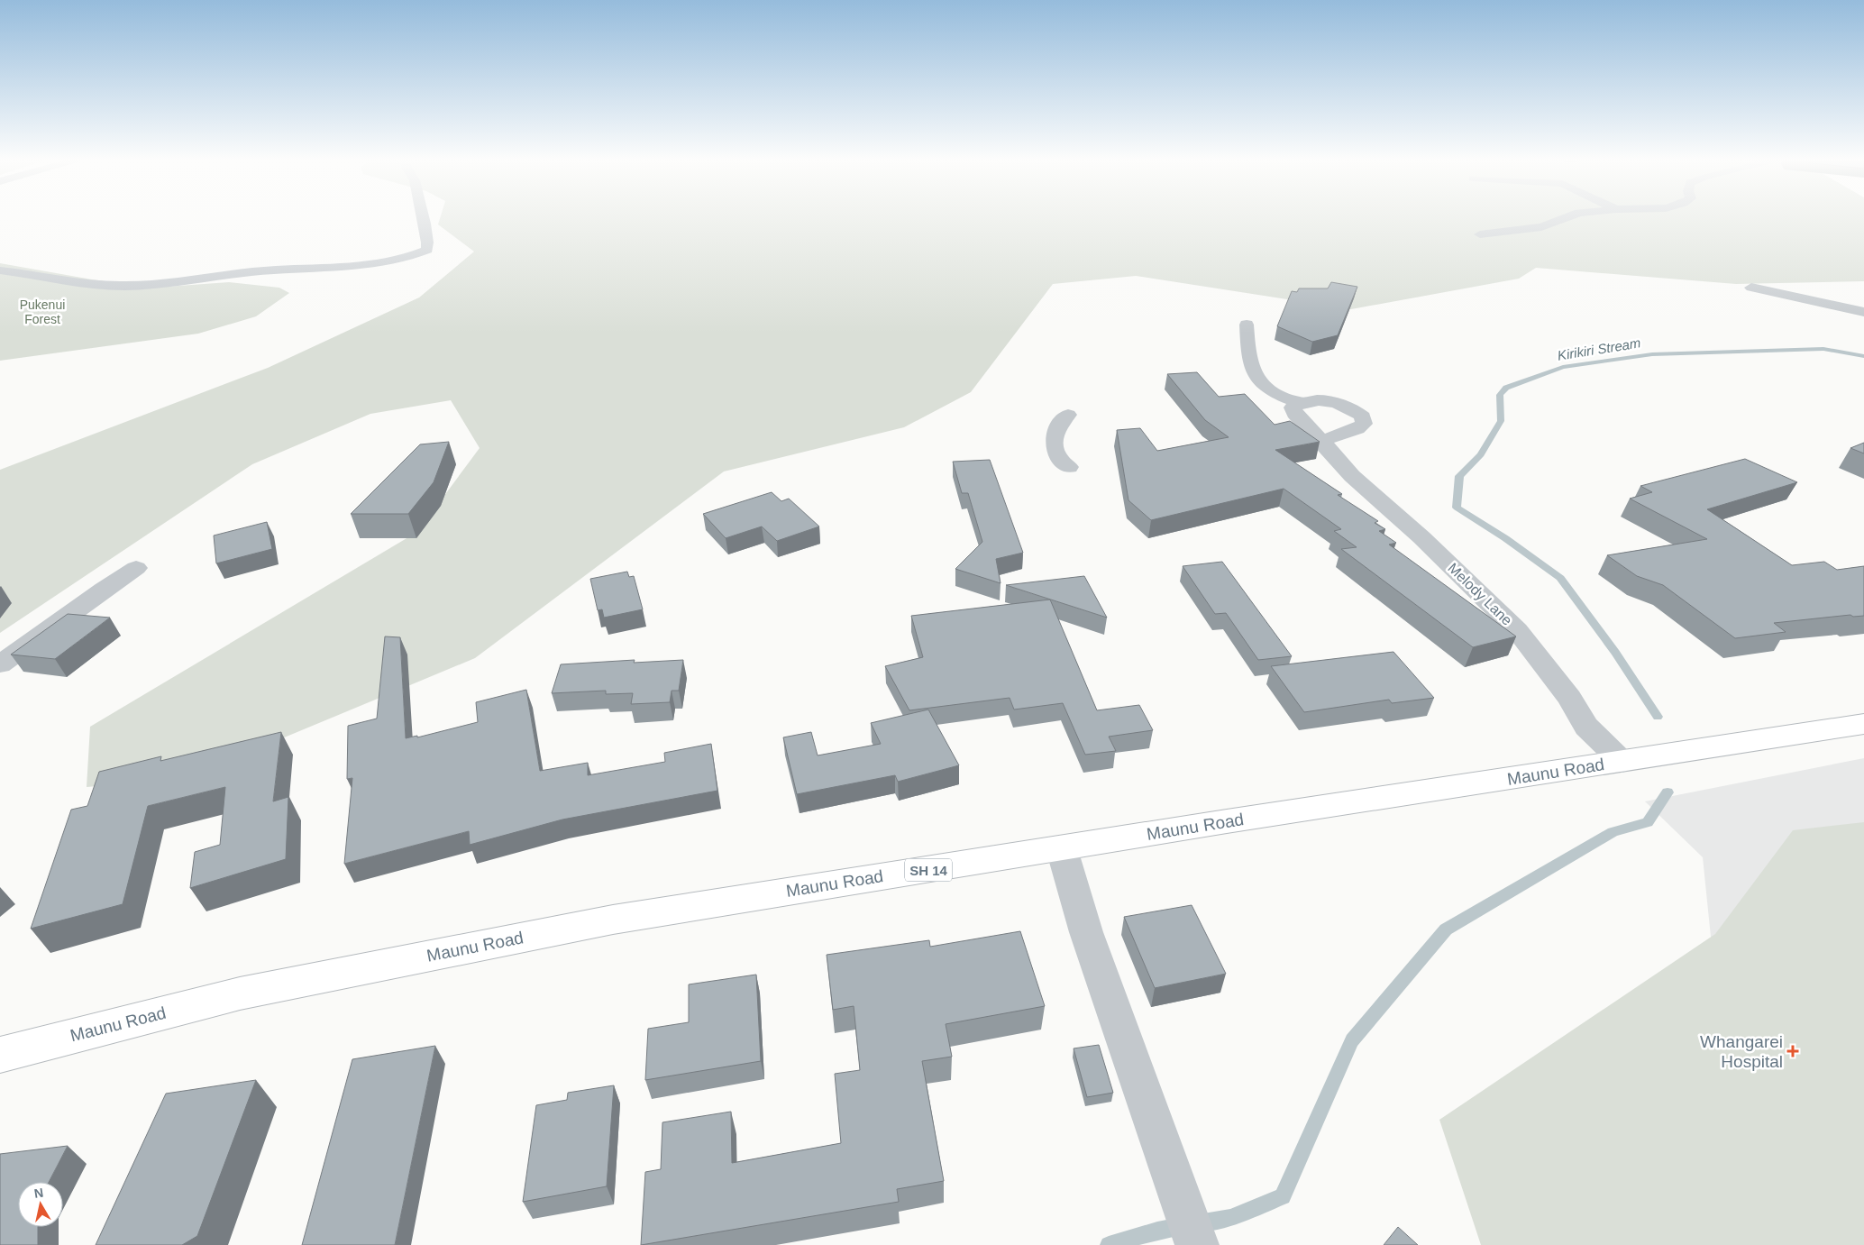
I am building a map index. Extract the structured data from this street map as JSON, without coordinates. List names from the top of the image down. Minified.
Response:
{"streets":{"main road":["Maunu Road","SH 14"],"street":["Melody Lane"]},"crossings":[["Melody Lane","Maunu Road"]],"water":["Kirikiri Stream"],"parks":["Pukenui Forest"],"places":{"health":["Whangarei Hospital"]},"north":"top"}
